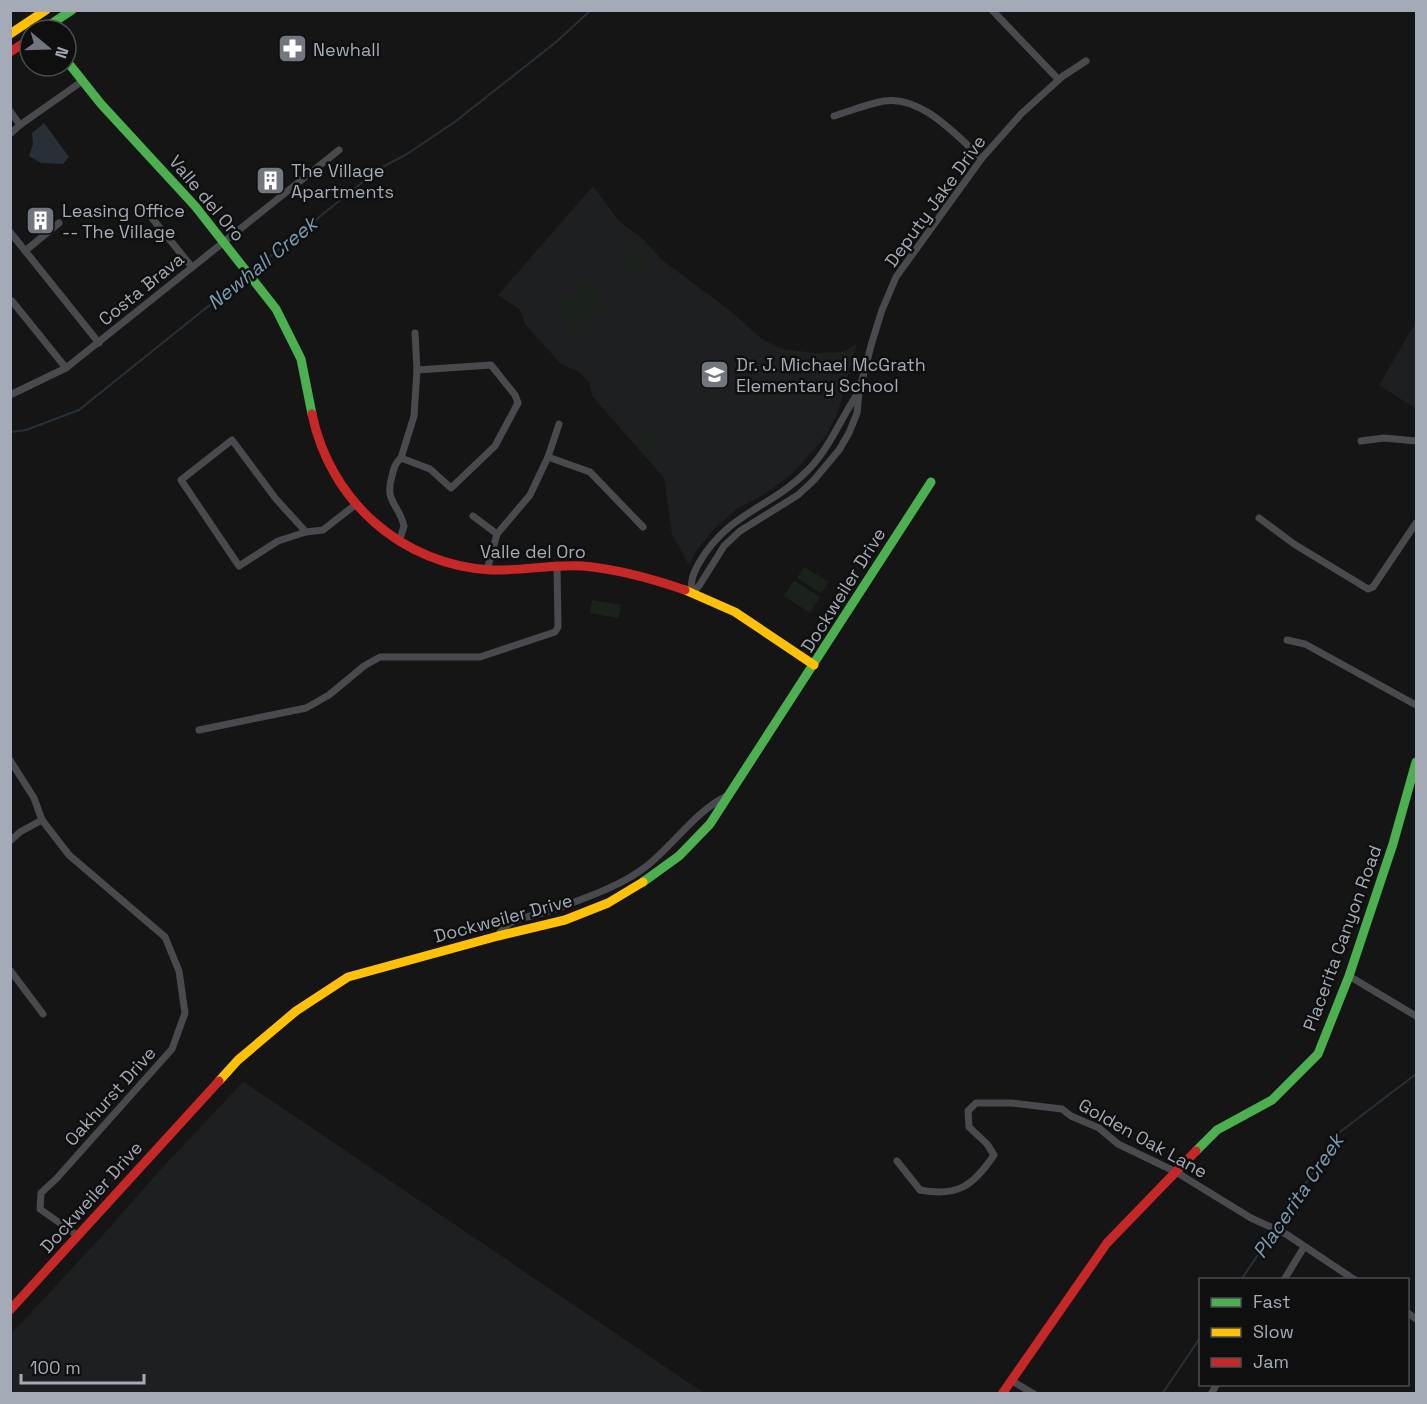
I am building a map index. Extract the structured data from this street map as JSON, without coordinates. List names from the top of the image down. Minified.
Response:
{"streets":{"street":["Valle del Oro","Deputy Jake Drive","Costa Brava","Dockweiler Drive","Placerita Canyon Road","Oakhurst Drive","Golden Oak Lane"]},"crossings":[["Valle del Oro","Deputy Jake Drive"],["Valle del Oro","Costa Brava"],["Valle del Oro","Dockweiler Drive"],["Dockweiler Drive","Oakhurst Drive"],["Placerita Canyon Road","Golden Oak Lane"]],"water":["Newhall Creek","Placerita Creek"],"places":{"pharmacy":["Newhall"],"building":["The Village Apartments","Leasing Office -- The Village"],"school or university":["Dr. J. Michael McGrath Elementary School"]},"legend":["Fast","Slow","Jam"],"scale_bar":"100 m","north":"right"}
